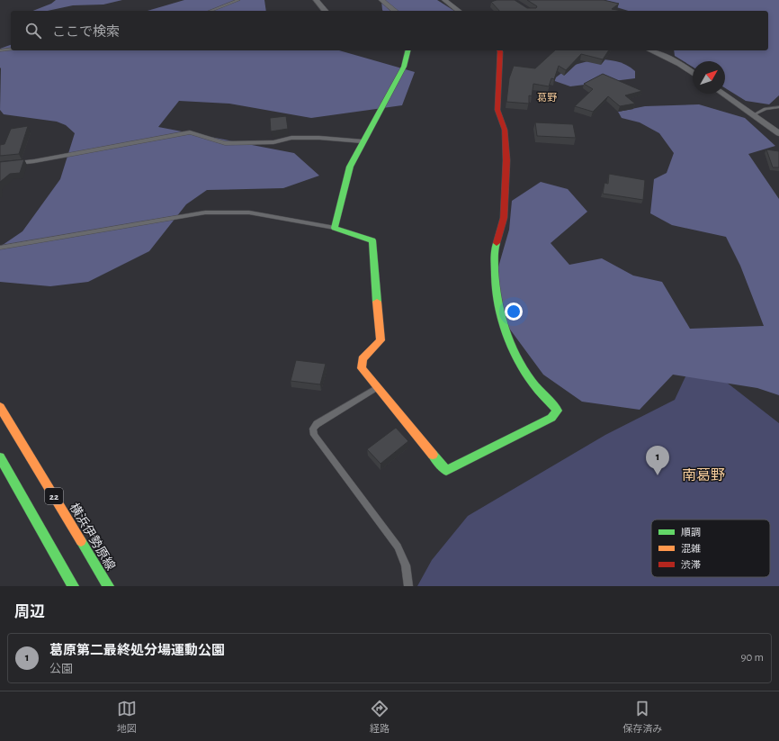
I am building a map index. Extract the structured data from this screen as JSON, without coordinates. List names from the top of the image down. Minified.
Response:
{"streets":{"street":["22","横浜伊勢原線"]},"districts":["葛野","南葛野"],"legend":["順調","混雑","渋滞"],"north":"top right","page":{"search":"ここで検索","pins":"1","heading":"周辺","list":[{"mark":"1","name":"葛原第二最終処分場運動公園","note":"公園","value":"90 m"}],"nav":["地図","経路","保存済み"]}}
